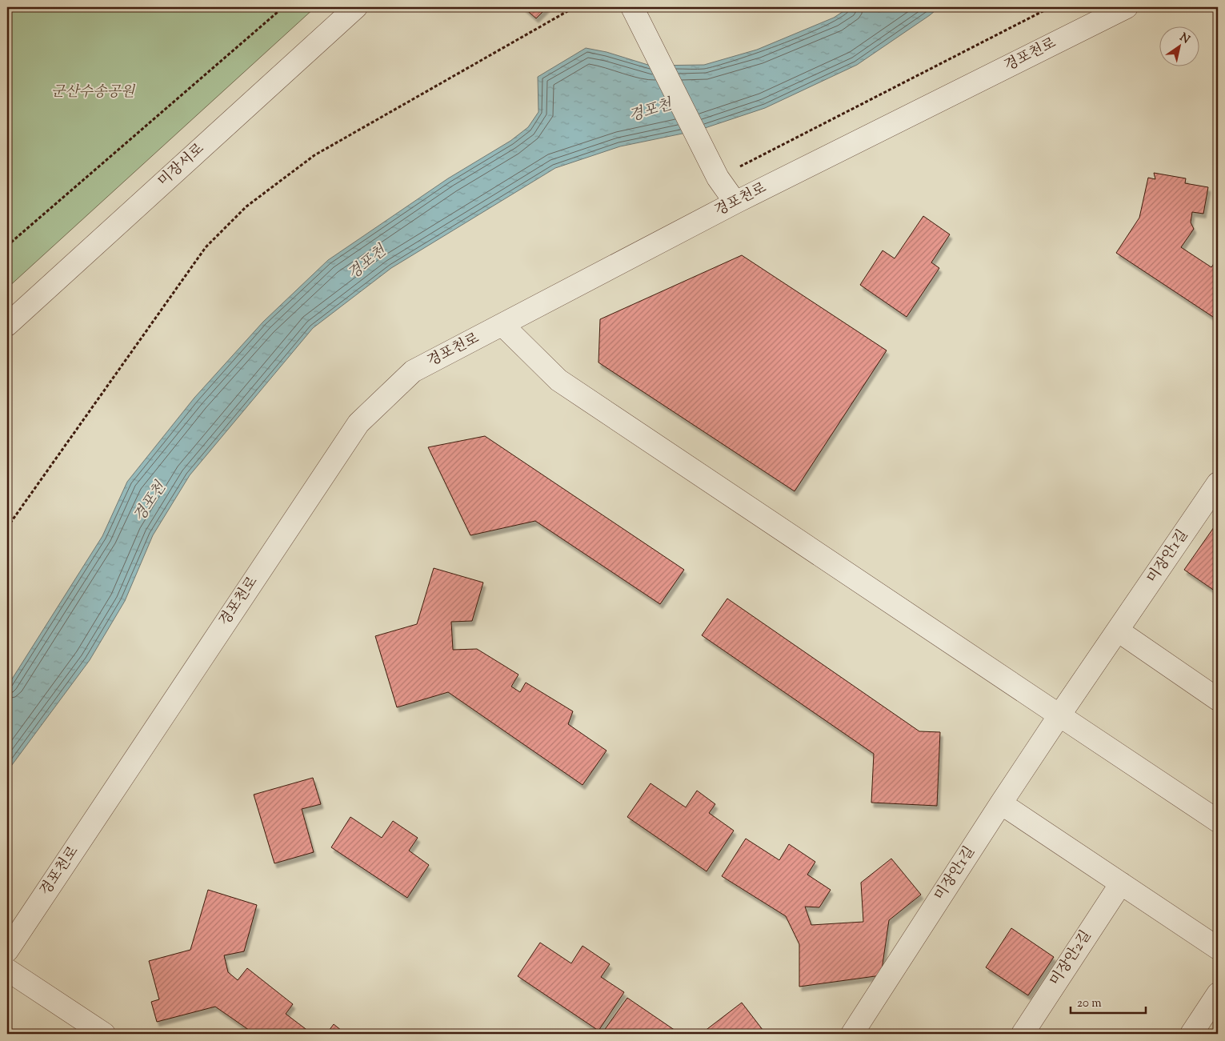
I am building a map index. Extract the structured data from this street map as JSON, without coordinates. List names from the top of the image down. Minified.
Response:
{"streets":{"street":["경포천로","미장서로","미장안1길","미장안2길"]},"water":["경포천"],"parks":["군산수송공원"],"scale_bar":"20 m","north":"top right"}
